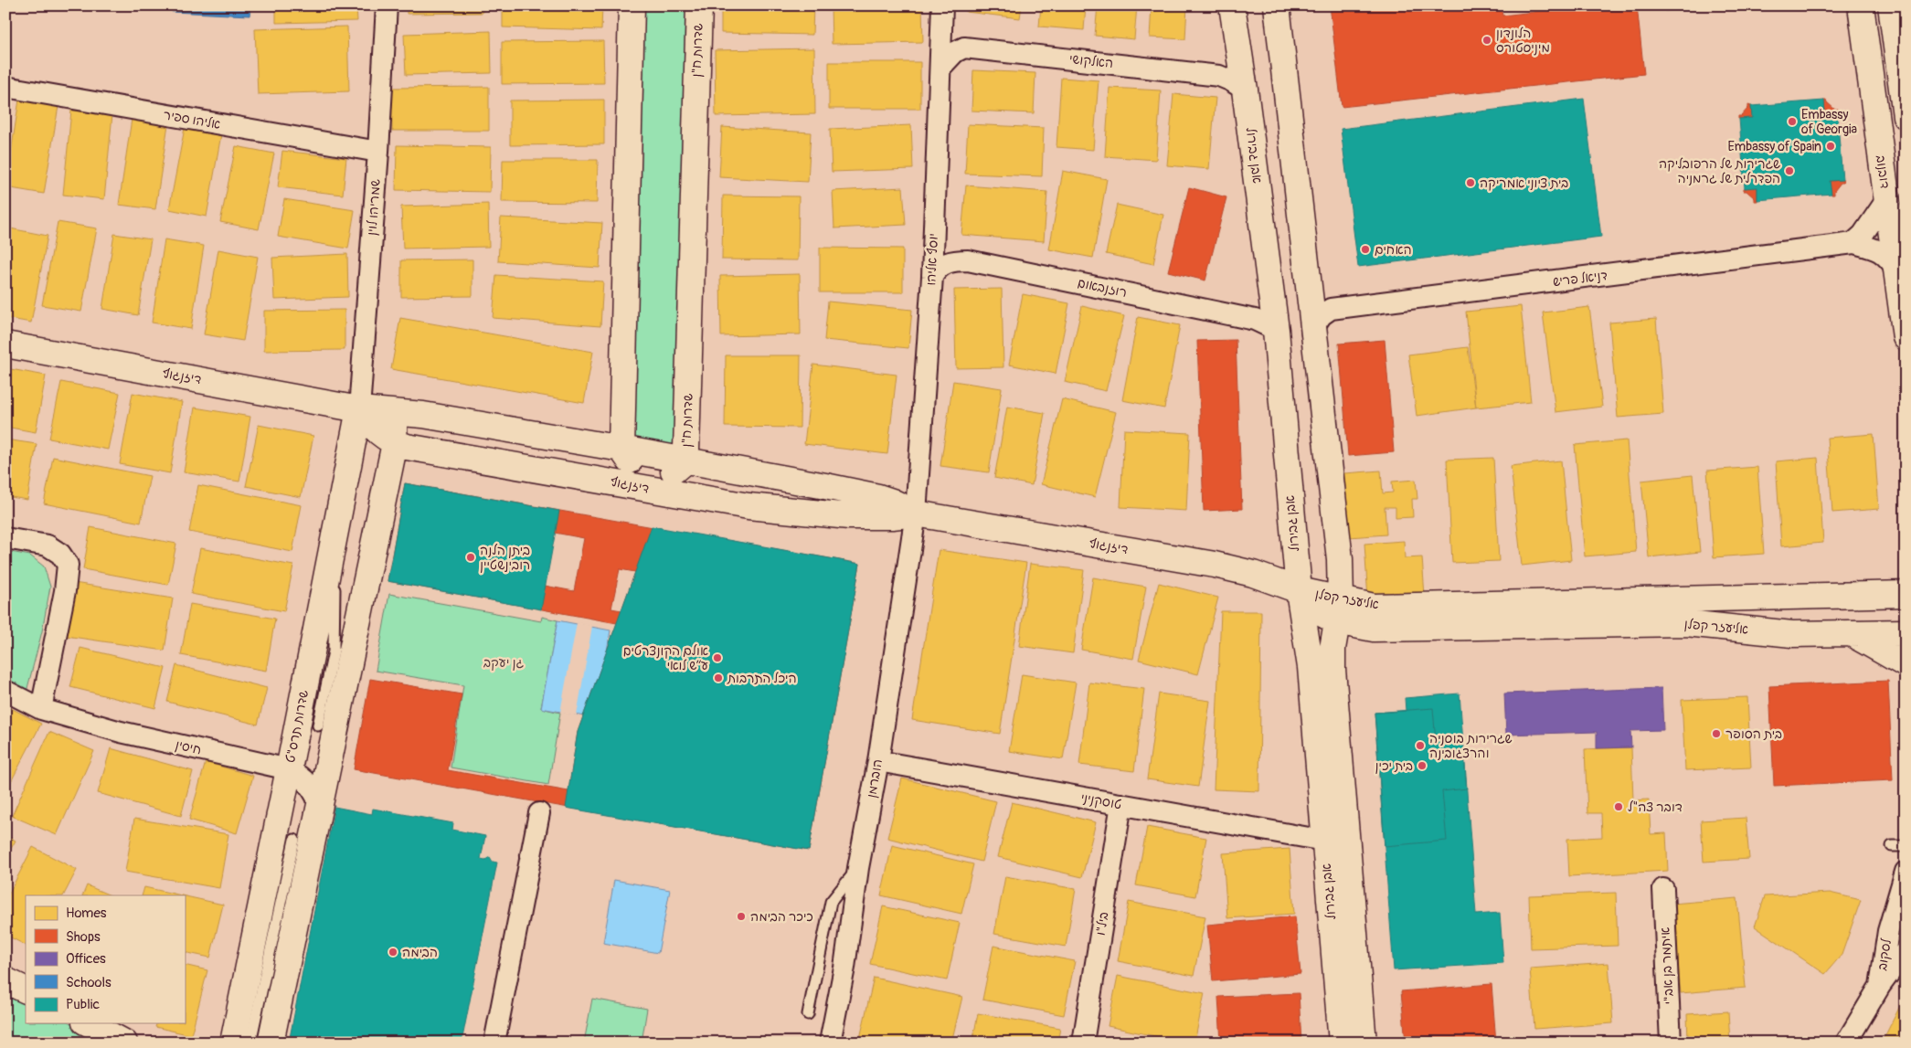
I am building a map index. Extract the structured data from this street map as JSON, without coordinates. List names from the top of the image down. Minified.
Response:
{"streets":{"street":["שדרות ח\"ן","האלקושי","אליהו ספיר","אבן גבירול","דובנוב","שמריהו לוין","יוסף אליהו","דניאל פריש","רוזנבאום","דיזנגוף","אליעזר קפלן","שדרות תרס\"ט","חיסין","הוברמן","טוסקניני","ביל\"ו","לסקוב","איתמר בן אב\"י"]},"crossings":[["שדרות ח\"ן","דיזנגוף"],["האלקושי","אבן גבירול"],["האלקושי","יוסף אליהו"],["אליהו ספיר","שמריהו לוין"],["אבן גבירול","דניאל פריש"],["אבן גבירול","רוזנבאום"],["אבן גבירול","דיזנגוף"],["אבן גבירול","אליעזר קפלן"],["אבן גבירול","טוסקניני"],["דובנוב","דניאל פריש"],["שמריהו לוין","דיזנגוף"],["שמריהו לוין","שדרות תרס\"ט"],["יוסף אליהו","רוזנבאום"],["יוסף אליהו","דיזנגוף"],["יוסף אליהו","הוברמן"],["דיזנגוף","אליעזר קפלן"],["דיזנגוף","שדרות תרס\"ט"],["דיזנגוף","הוברמן"],["שדרות תרס\"ט","חיסין"],["הוברמן","טוסקניני"],["טוסקניני","ביל\"ו"]],"parks":["גן יעקב"],"places":["הלונדון מיניסטורס","Embassy of Georgia","Embassy of Spain","שגרירות של הרפובליקה הפדרלית של גרמניה","בית ציוני אמריקה","האחים","ביתן הלנה רובינשטיין","אולם הקונצרטים ע״ש לואי","היכל התרבות","בית הסופר","שגרירות בוסניה והרצגובינה","בית יכין","דובר צה\"ל","כיכר הבימה","הבימה"],"legend":["Homes","Shops","Offices","Schools","Public"]}
